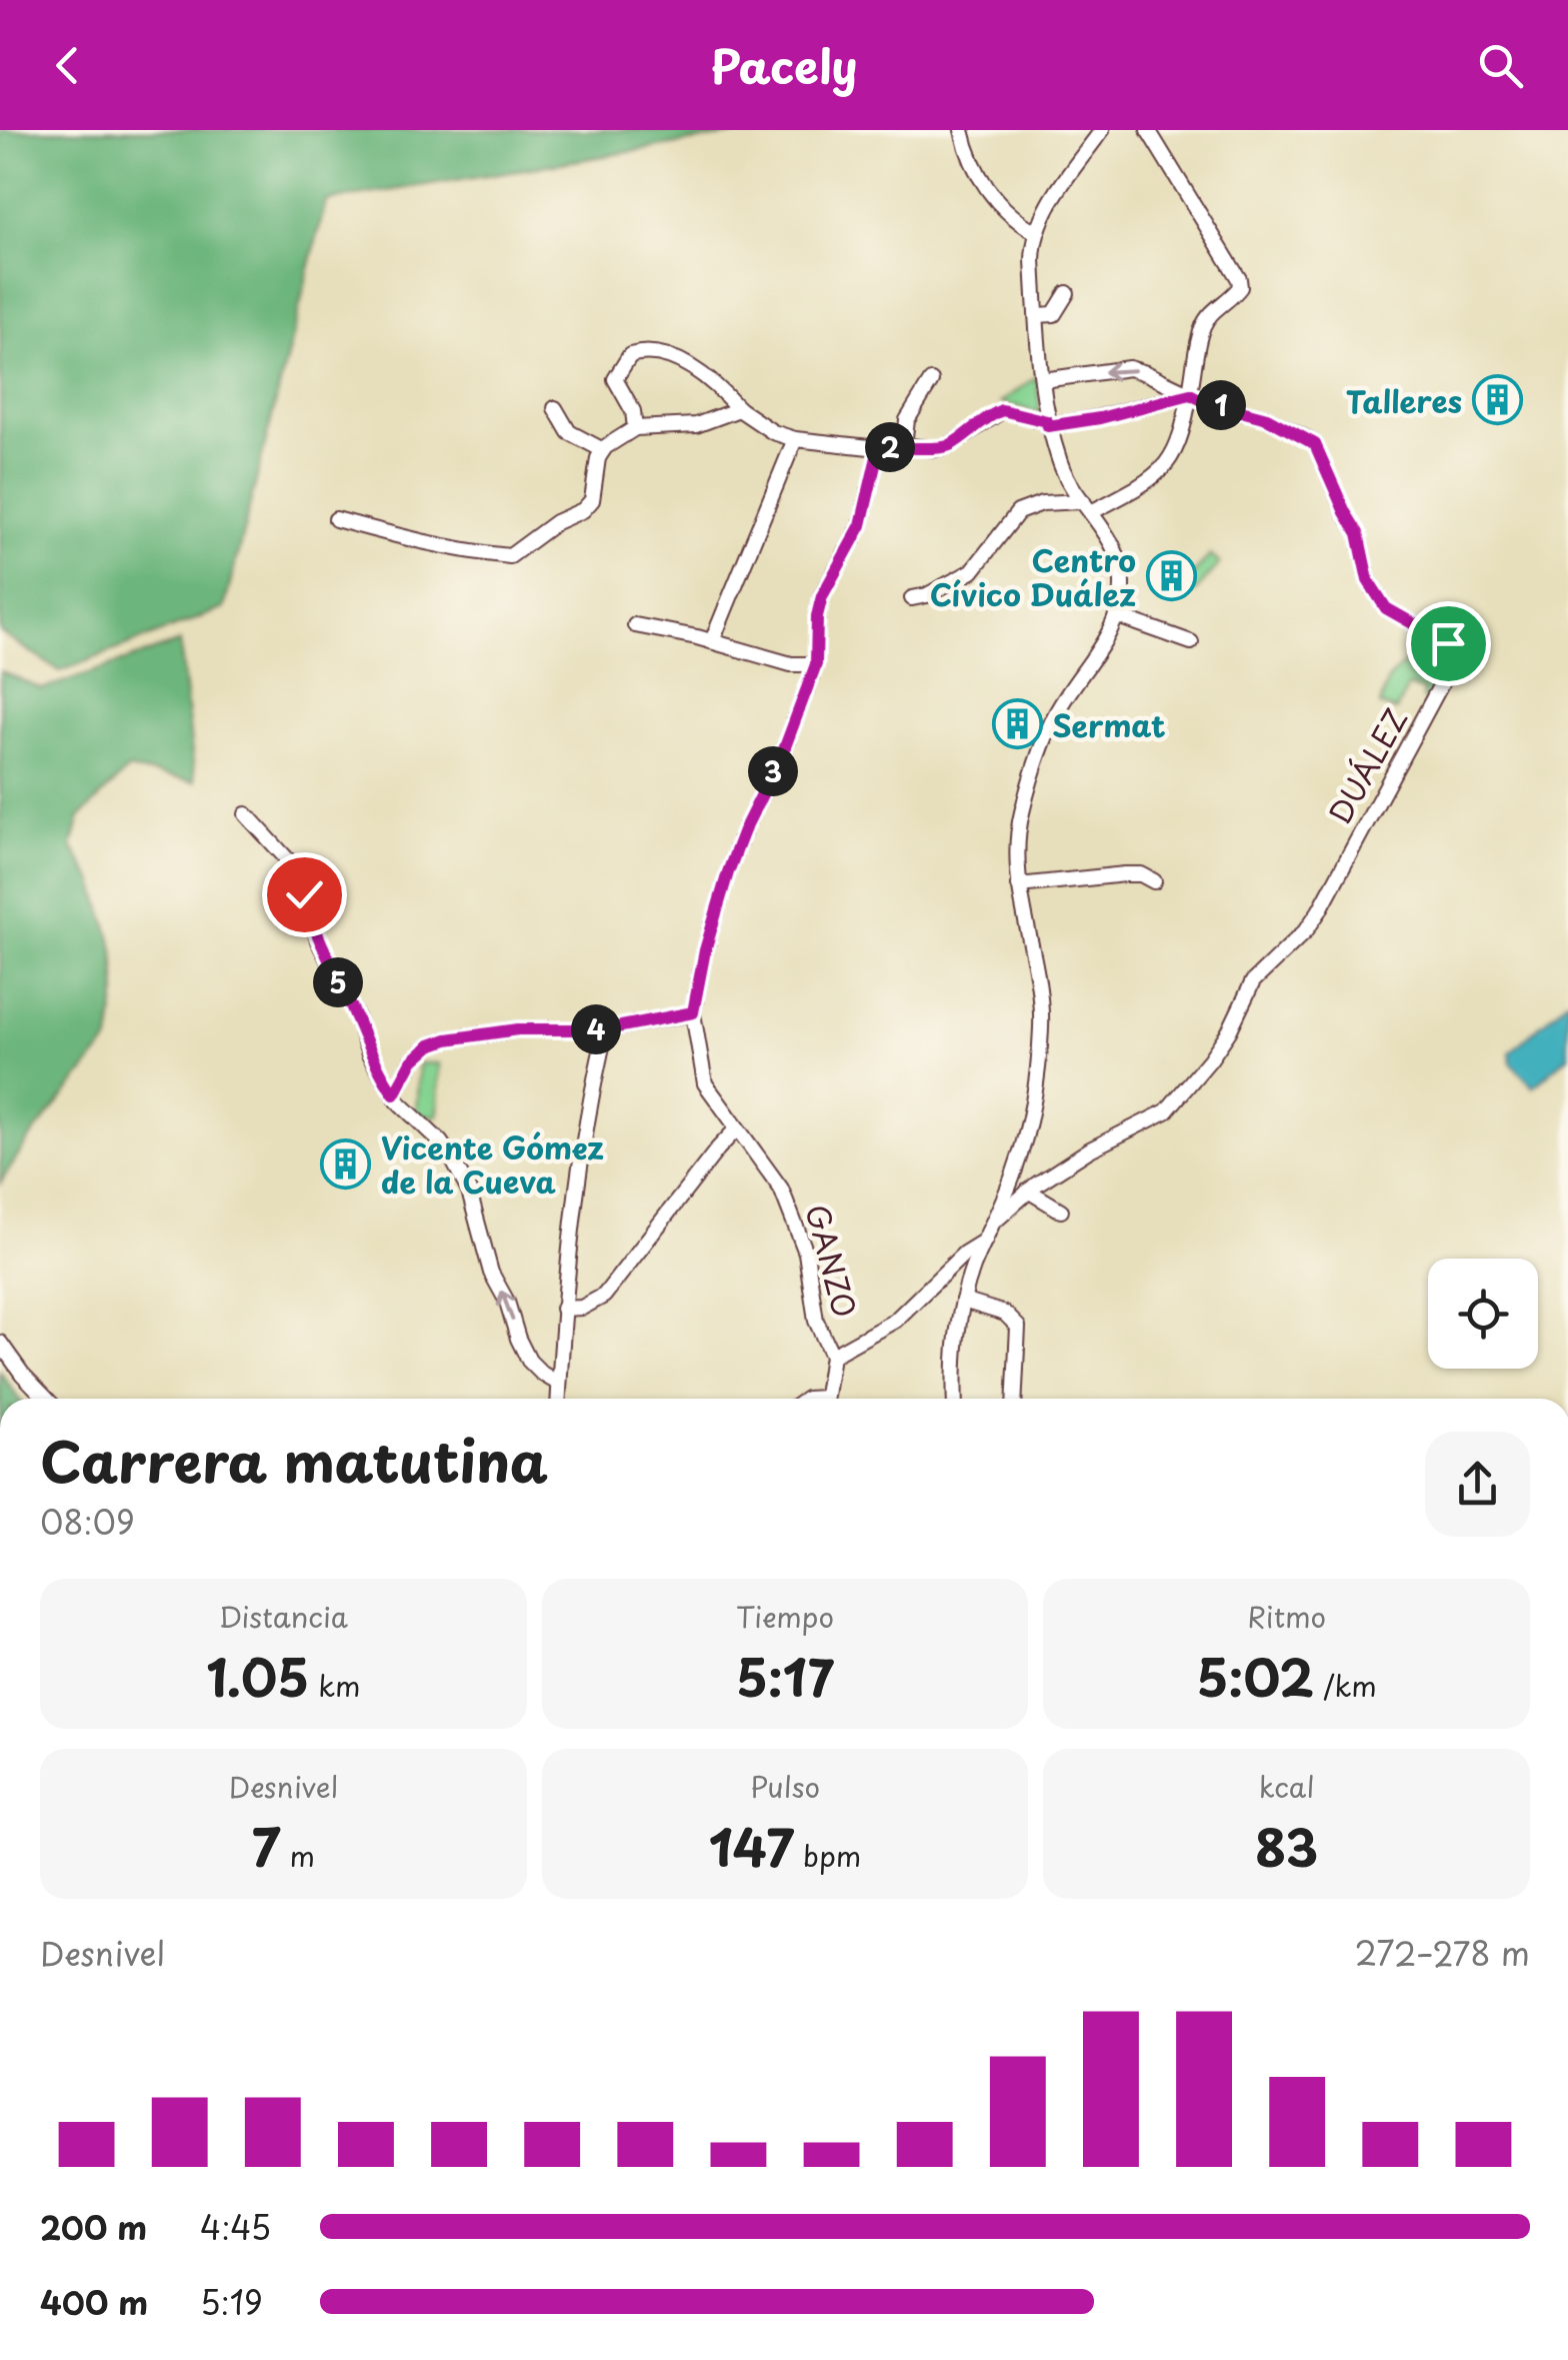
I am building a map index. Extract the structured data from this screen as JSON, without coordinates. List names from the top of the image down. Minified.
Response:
{"streets":{"street":["DUÁLEZ","GANZO"]},"crossings":[["DUÁLEZ","GANZO"]],"places":{"building":["Talleres","Centro Cívico Duález","Sermat","Vicente Gómez de la Cueva"]},"page":{"header":"Pacely","pins":["1","2","3","5","4"],"heading":["Carrera matutina","08:09"],"stats":[["Distancia","1.05 km"],["Tiempo","5:17"],["Ritmo","5:02 /km"],["Desnivel","7 m"],["Pulso","147 bpm"],["kcal","83"]],"chart":["Desnivel","272–278 m"],"list":[{"name":"200 m","note":"4:45"},{"name":"400 m","note":"5:19"}]}}
